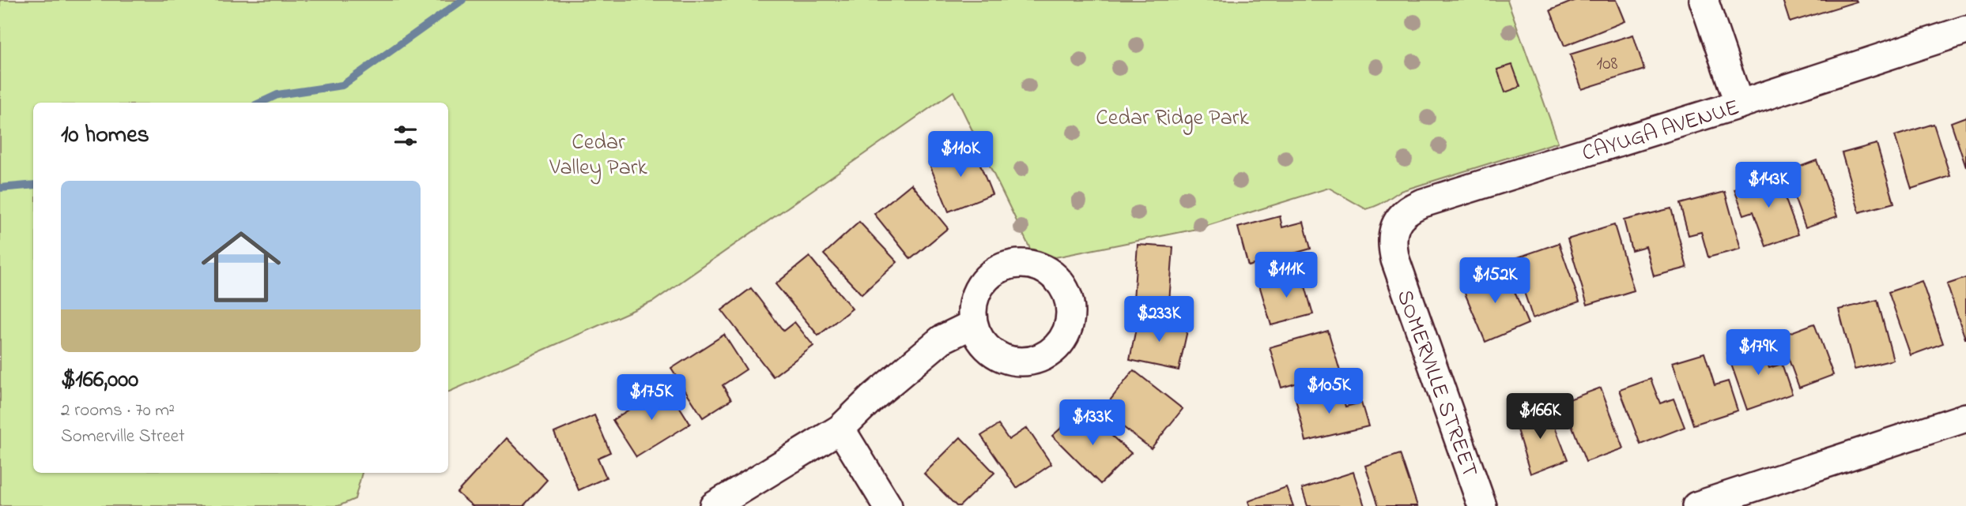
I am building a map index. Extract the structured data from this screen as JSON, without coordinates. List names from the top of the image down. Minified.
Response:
{"streets":{"street":["CAYUGA AVENUE","SOMERVILLE STREET"]},"crossings":[["CAYUGA AVENUE","SOMERVILLE STREET"]],"parks":["Cedar Ridge Park","Cedar Valley Park"],"house_numbers":["108"],"page":{"heading":"10 homes","price":["$110K","$143K","$111K","$152K","$233K","$179K","$105K","$175K","$166K","$133K"],"list":[{"name":"$166,000","note":"2 rooms · 70 m² · Somerville Street"}]}}
